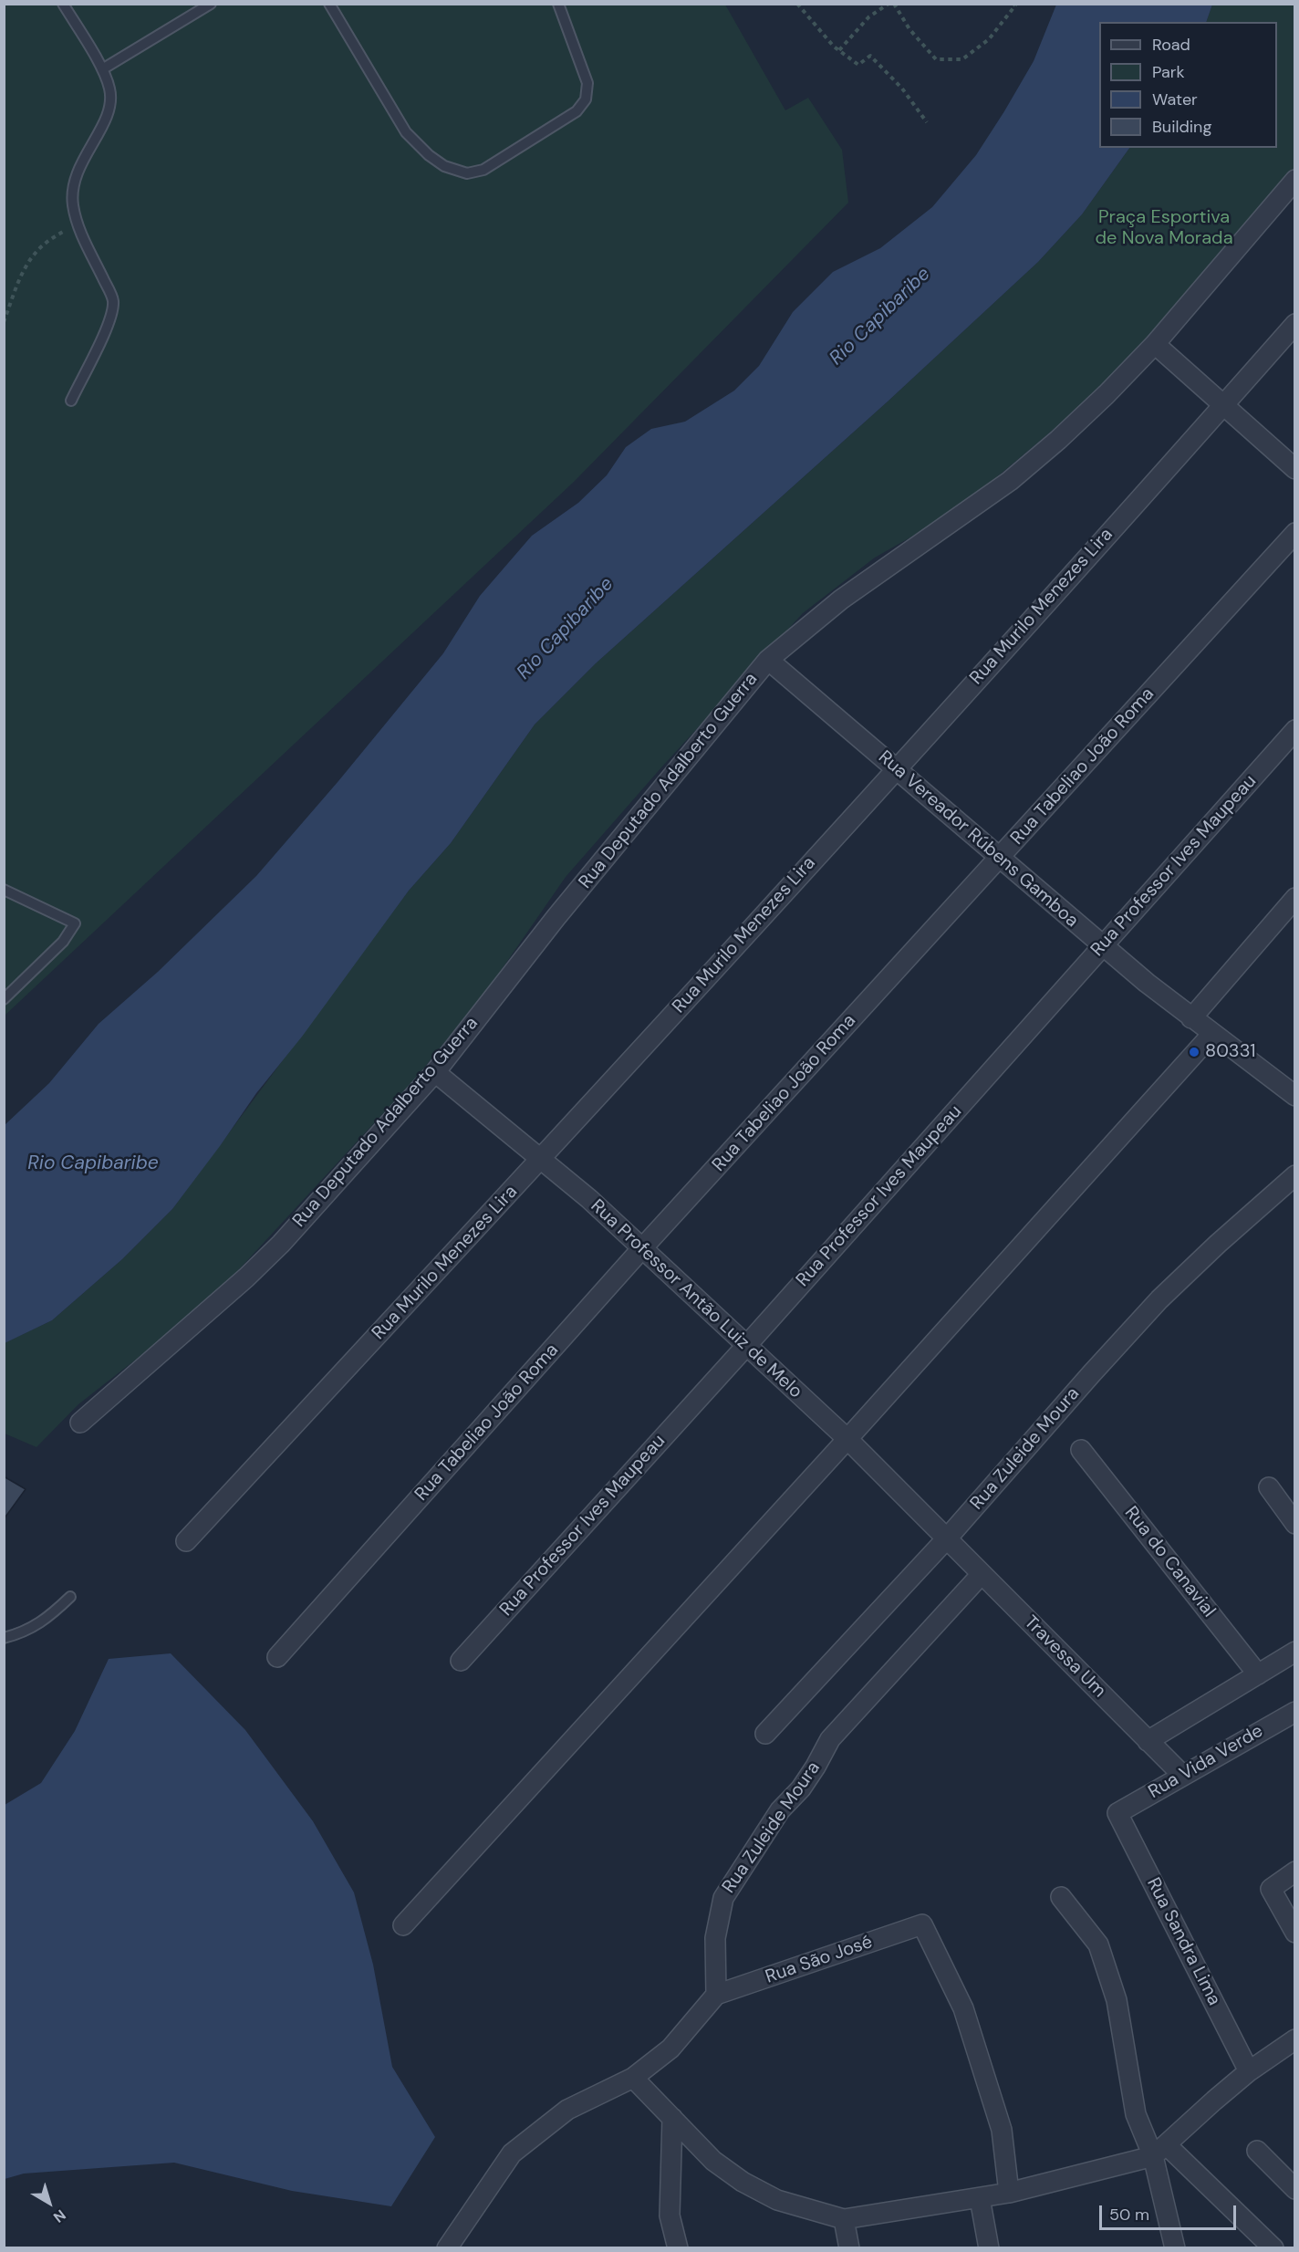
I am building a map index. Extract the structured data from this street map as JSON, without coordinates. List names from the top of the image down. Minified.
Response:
{"streets":{"street":["Rua Murilo Menezes Lira","Rua Tabeliao João Roma","Rua Deputado Adalberto Guerra","Rua Vereador Rúbens Gamboa","Rua Professor Ives Maupeau","Rua Professor Antão Luiz de Melo","Rua Zuleide Moura","Rua do Canavial","Travessa Um","Rua Vida Verde","Rua Sandra Lima","Rua São José"]},"crossings":[["Rua Murilo Menezes Lira","Rua Vereador Rúbens Gamboa"],["Rua Murilo Menezes Lira","Rua Professor Antão Luiz de Melo"],["Rua Tabeliao João Roma","Rua Vereador Rúbens Gamboa"],["Rua Tabeliao João Roma","Rua Professor Antão Luiz de Melo"],["Rua Deputado Adalberto Guerra","Rua Vereador Rúbens Gamboa"],["Rua Deputado Adalberto Guerra","Rua Professor Antão Luiz de Melo"],["Rua Vereador Rúbens Gamboa","Rua Professor Ives Maupeau"],["Rua Professor Ives Maupeau","Rua Professor Antão Luiz de Melo"],["Rua Professor Antão Luiz de Melo","Rua Zuleide Moura"],["Rua Professor Antão Luiz de Melo","Travessa Um"],["Rua Zuleide Moura","Travessa Um"],["Rua Zuleide Moura","Rua São José"],["Travessa Um","Rua Vida Verde"],["Rua Vida Verde","Rua Sandra Lima"]],"water":["Rio Capibaribe"],"parks":["Praça Esportiva de Nova Morada"],"places":["80331"],"legend":["Road","Park","Water","Building"],"scale_bar":"50 m","north":"bottom right"}
